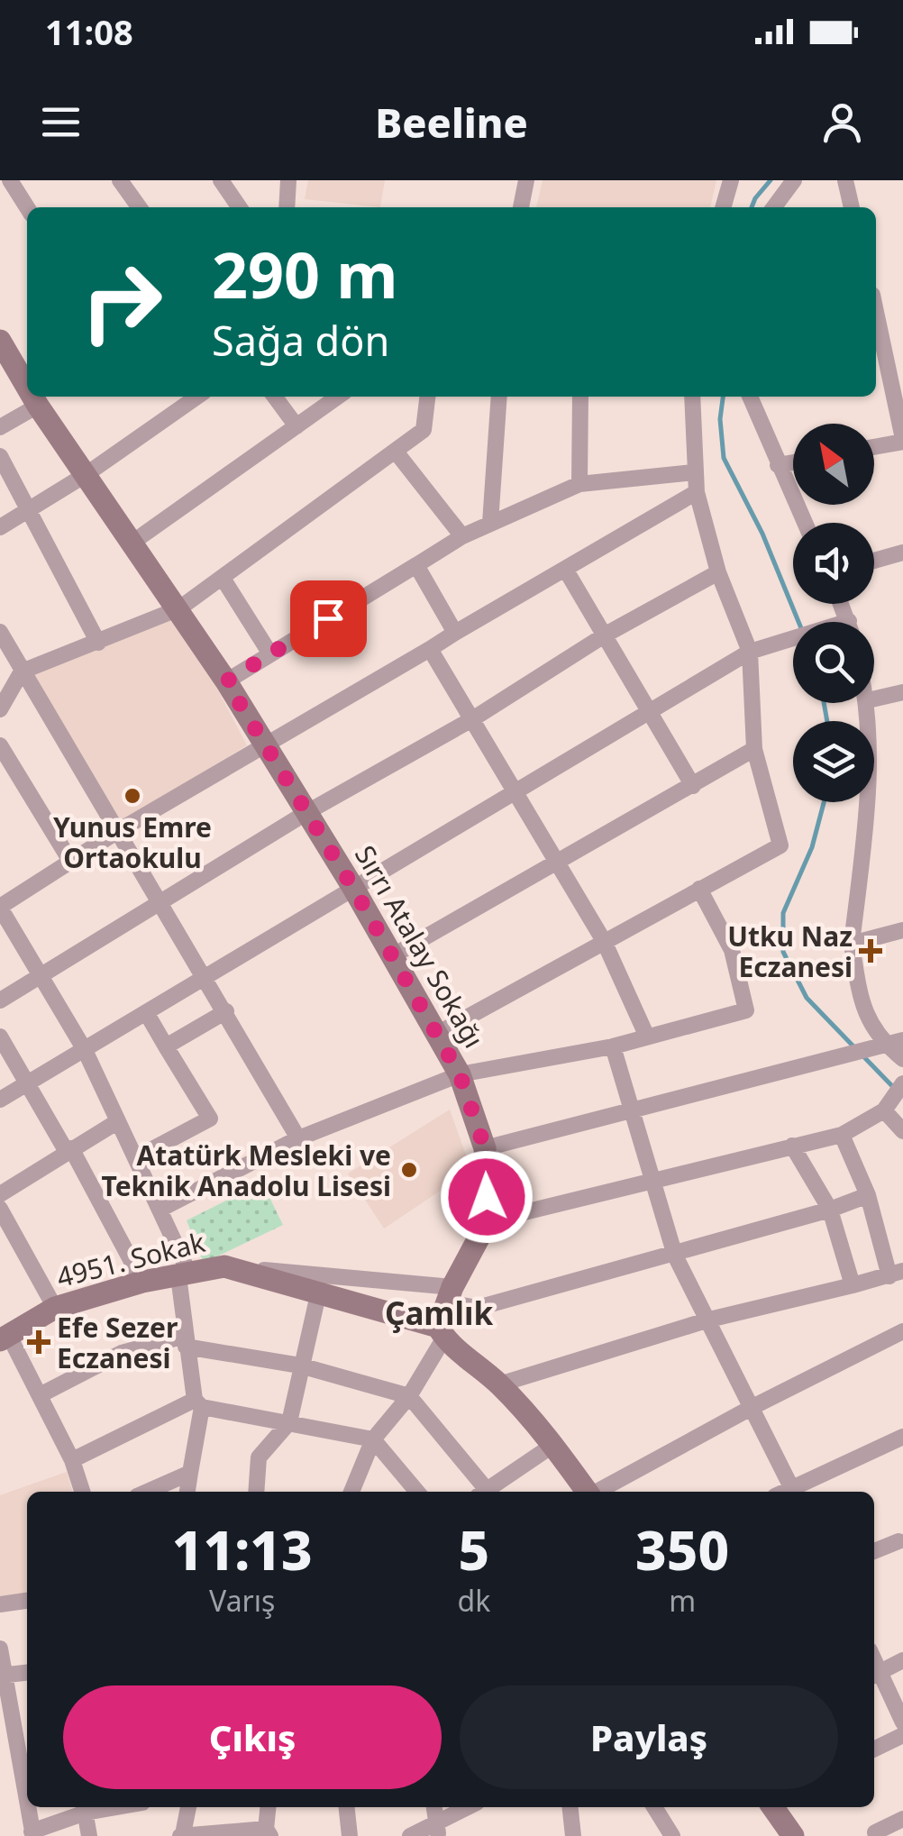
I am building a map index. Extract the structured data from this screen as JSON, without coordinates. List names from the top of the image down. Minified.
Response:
{"streets":{"main road":["Sırrı Atalay Sokağı","4951. Sokak"]},"districts":["Çamlık"],"places":{"other":["Yunus Emre Ortaokulu","Atatürk Mesleki ve Teknik Anadolu Lisesi"],"health":["Utku Naz Eczanesi","Efe Sezer Eczanesi"]},"north":"top left","page":{"status":"11:08","header":"Beeline","turn":["290 m","Sağa dön"],"eta":["11:13","Varış","5","dk","350","m"],"buttons":["Çıkış","Paylaş"]}}
